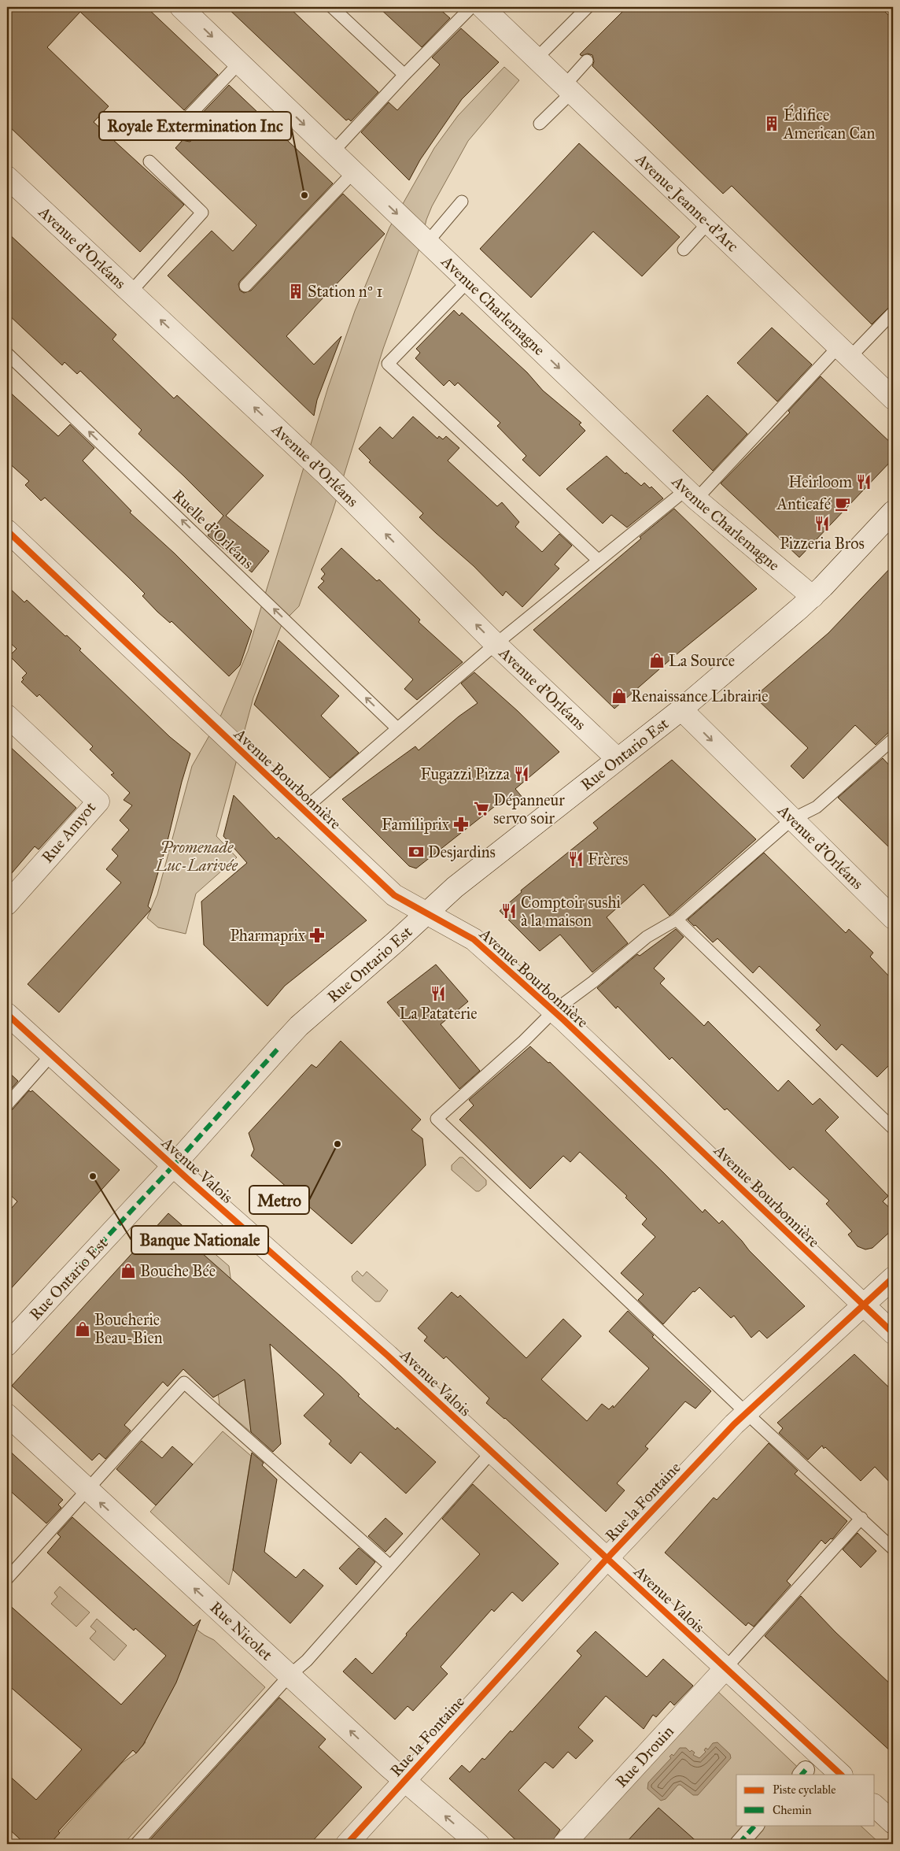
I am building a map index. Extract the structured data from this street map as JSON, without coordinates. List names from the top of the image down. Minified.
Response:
{"streets":{"street":["Avenue Jeanne-d'Arc","Avenue d'Orléans","Avenue Charlemagne","Rue Ontario Est","Avenue Bourbonnière","Rue Amyot","Avenue Valois","Rue la Fontaine","Rue Nicolet","Rue Drouin"],"lane":["Ruelle d'Orléans"]},"crossings":[["Avenue d'Orléans","Rue Ontario Est"],["Avenue Charlemagne","Rue Ontario Est"],["Rue Ontario Est","Avenue Bourbonnière"],["Rue Ontario Est","Avenue Valois"],["Avenue Bourbonnière","Rue la Fontaine"],["Avenue Valois","Rue la Fontaine"],["Avenue Valois","Rue Drouin"],["Rue la Fontaine","Rue Nicolet"]],"one_way":["Avenue Charlemagne","Ruelle d'Orléans","Rue Nicolet"],"parks":["Promenade Luc-Larivée"],"places":{"building":["Édifice American Can","Station nº 1"],"other":["Royale Extermination Inc","Metro","Banque Nationale"],"restaurant":["Heirloom","Pizzeria Bros","Fugazzi Pizza","Frères","Comptoir sushi à la maison","La Pataterie"],"cafe":["Anticafé"],"shop":["La Source","Renaissance Librairie","Bouche Bée","Boucherie Beau-Bien"],"supermarket":["Dépanneur servo soir"],"pharmacy":["Familiprix","Pharmaprix"],"bank":["Desjardins"]},"legend":["Piste cyclable","Chemin"]}
